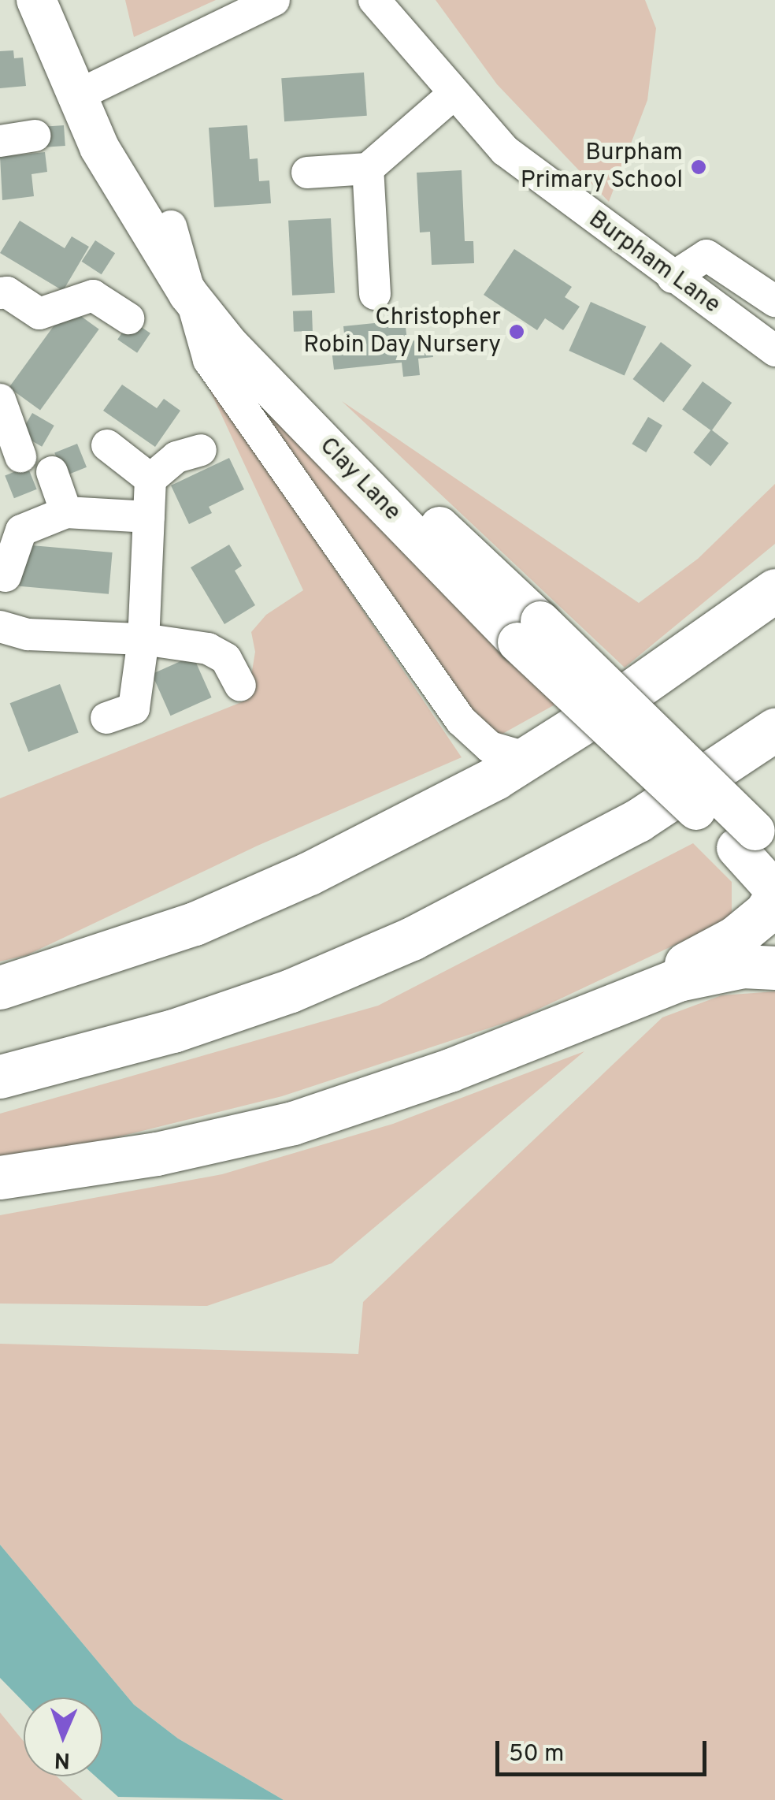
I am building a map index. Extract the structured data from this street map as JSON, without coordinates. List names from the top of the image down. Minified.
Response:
{"streets":{"main road":["Clay Lane"],"street":["Burpham Lane"]},"places":["Burpham Primary School","Christopher Robin Day Nursery"],"scale_bar":"50 m","north":"bottom"}
